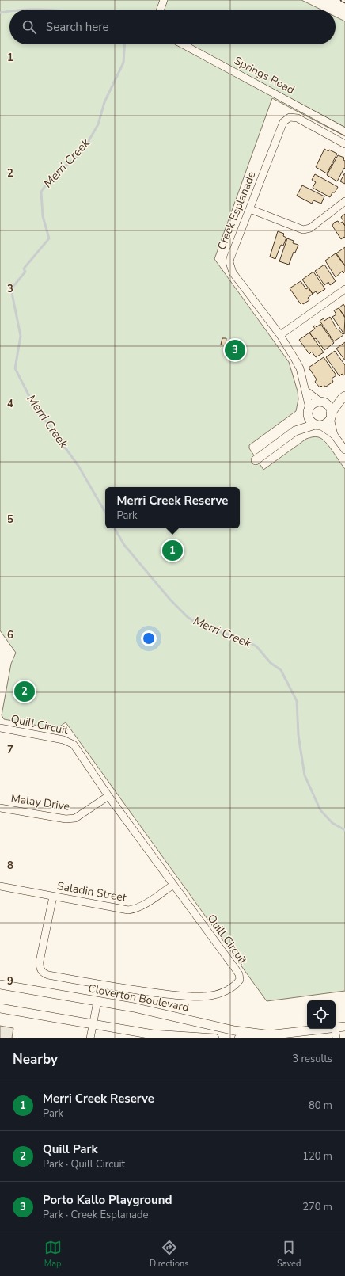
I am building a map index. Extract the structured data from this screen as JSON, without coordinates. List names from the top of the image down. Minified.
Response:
{"streets":{"street":["Springs Road","Creek Esplanade","Quill Circuit","Malay Drive","Saladin Street","Cloverton Boulevard"]},"crossings":[["Quill Circuit","Malay Drive"],["Quill Circuit","Saladin Street"]],"water":["Merri Creek"],"page":{"search":"Search here","pins":["3","1","2"],"popup":["Merri Creek Reserve","Park"],"heading":["Nearby","3 results"],"list":[{"mark":"1","name":"Merri Creek Reserve","note":"Park","value":"80 m"},{"mark":"2","name":"Quill Park","note":"Park · Quill Circuit","value":"120 m"},{"mark":"3","name":"Porto Kallo Playground","note":"Park · Creek Esplanade","value":"270 m"}],"nav":["Map","Directions","Saved"]},"grid":{"rows":["1","2","3","4","5","6","7","8","9"]}}
